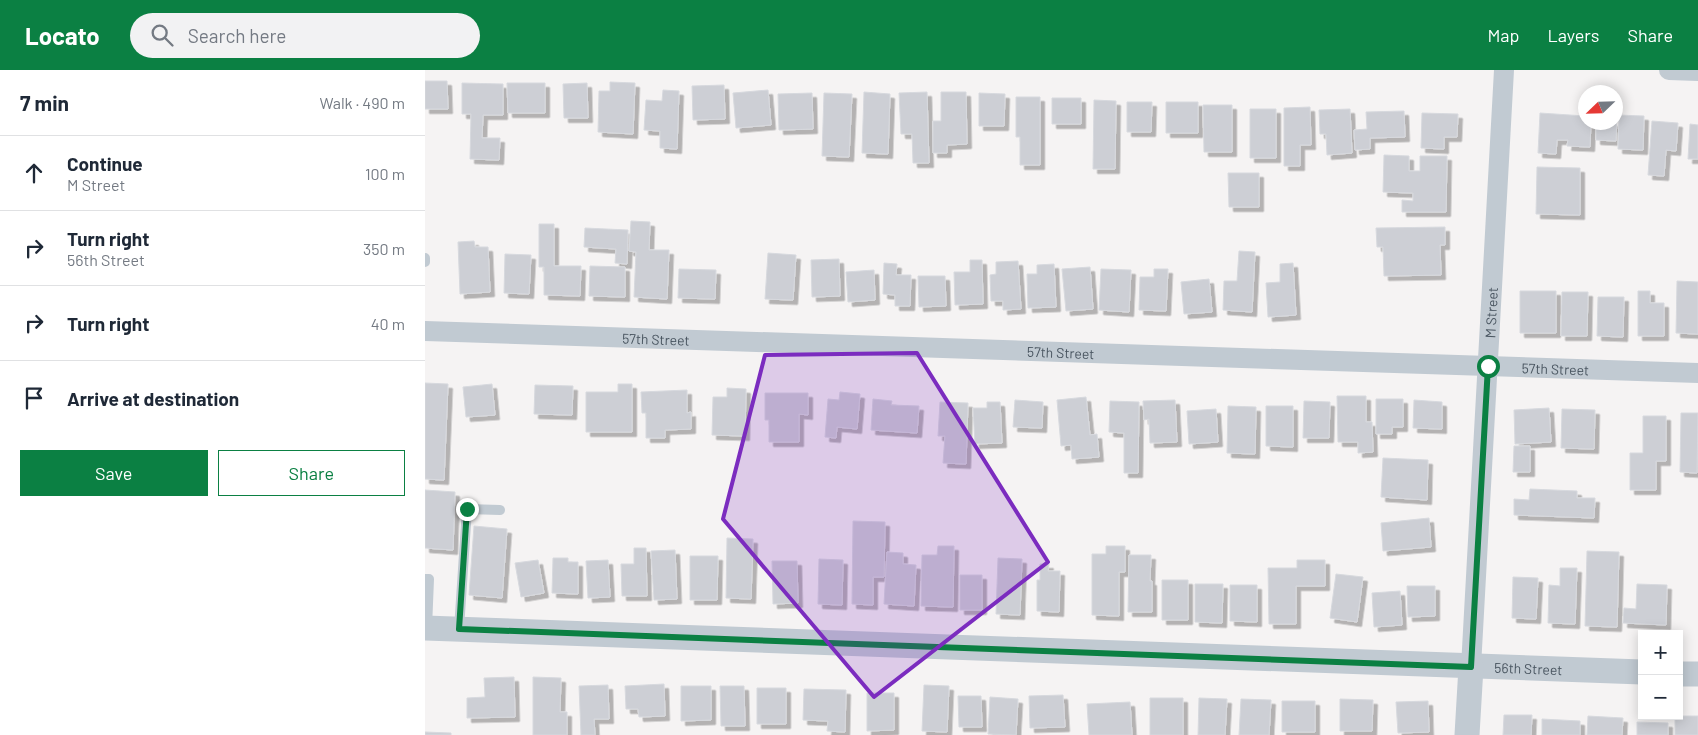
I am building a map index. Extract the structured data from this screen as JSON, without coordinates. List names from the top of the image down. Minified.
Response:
{"streets":{"street":["M Street","57th Street","56th Street"]},"crossings":[["M Street","57th Street"],["M Street","56th Street"]],"north":"bottom left","page":{"header":"Locato","search":"Search here","nav":["Map","Layers","Share"],"heading":["7 min","Walk · 490 m"],"list":[["Continue","M Street","100 m"],["Turn right","56th Street","350 m"],["Turn right","40 m"],"Arrive at destination"],"buttons":["Save","Share"],"map_buttons":["+","−"]}}
